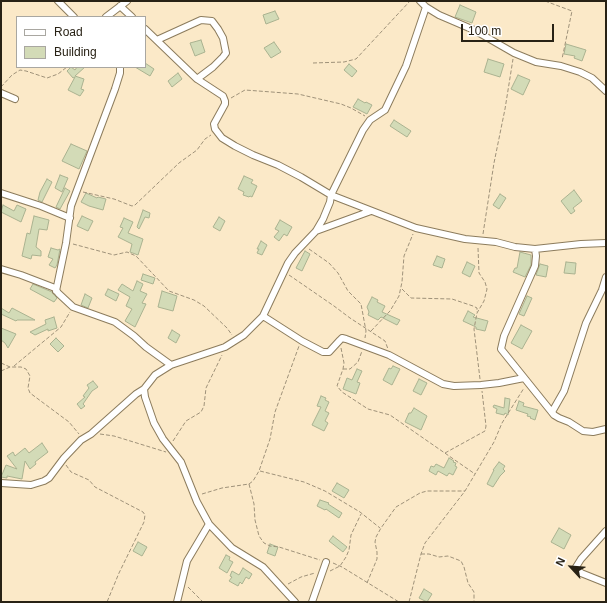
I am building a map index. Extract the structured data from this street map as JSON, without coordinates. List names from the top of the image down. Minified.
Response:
{"legend":["Road","Building"],"scale_bar":"100 m","north":"top left"}
